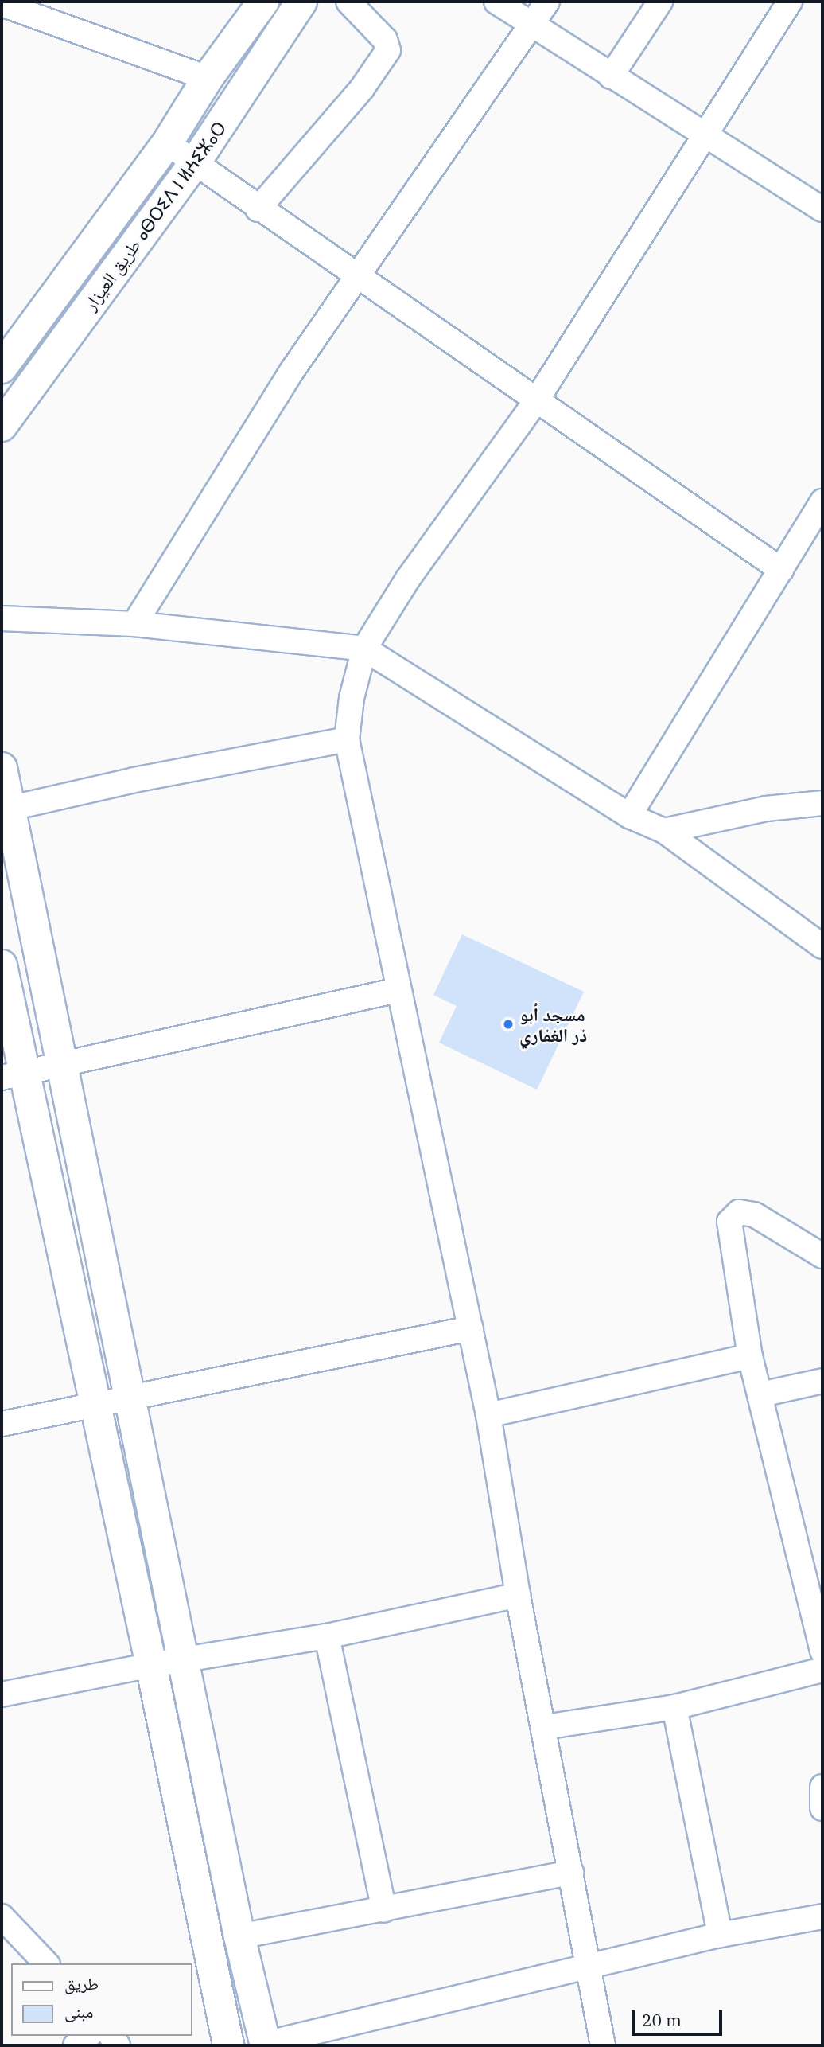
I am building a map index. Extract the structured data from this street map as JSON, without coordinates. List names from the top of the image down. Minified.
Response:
{"streets":{"main road":["طريق العيزار ⴰⴱⵔⵉⴷ ⵏ ⵍⵄⵉⵣⴰⵔ"]},"places":["مسجد أبو ذر الغفاري"],"legend":["طريق","مبنى"],"scale_bar":"20 m"}
